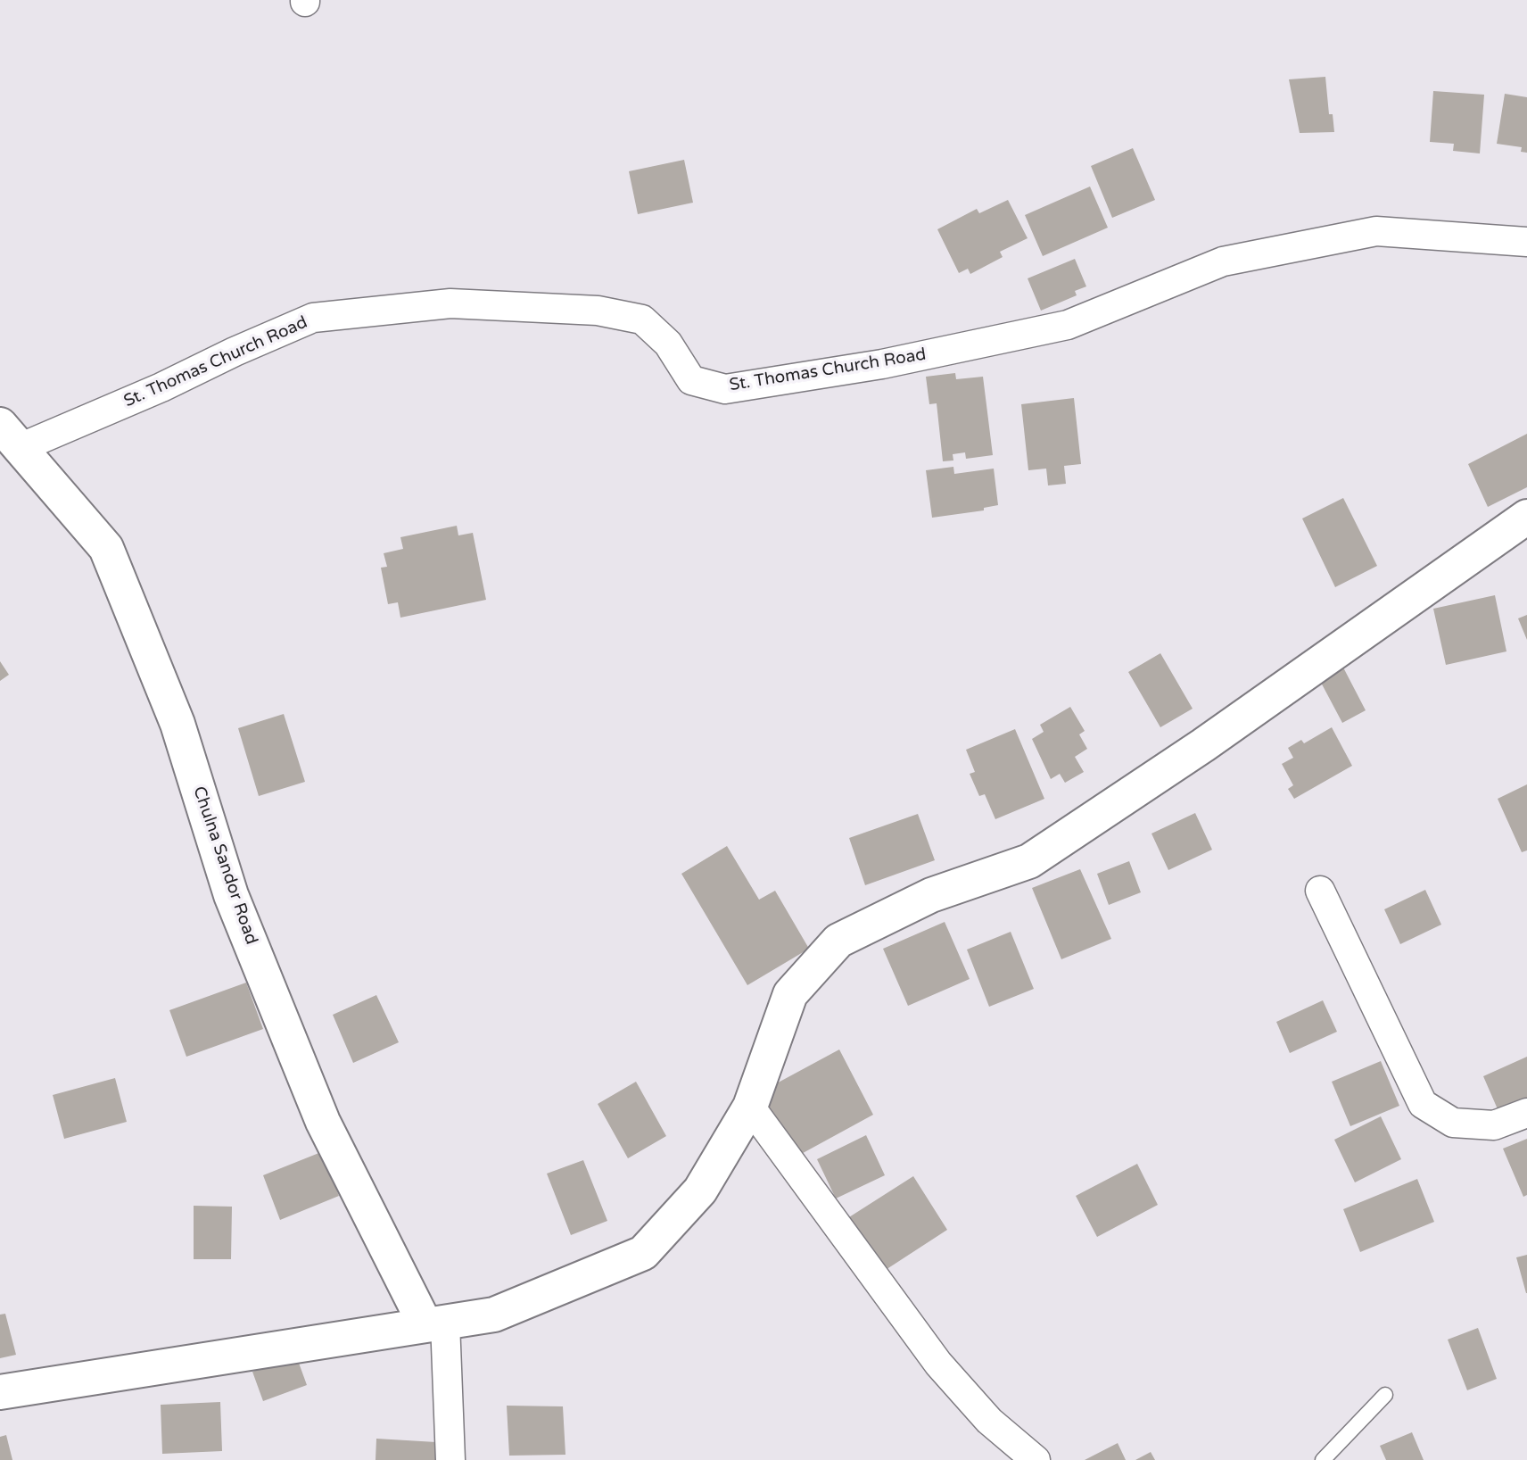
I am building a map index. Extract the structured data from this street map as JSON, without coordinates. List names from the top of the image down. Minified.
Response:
{"streets":{"main road":["Chulna Sandor Road"],"street":["St. Thomas Church Road"]},"crossings":[["St. Thomas Church Road","Chulna Sandor Road"]]}
